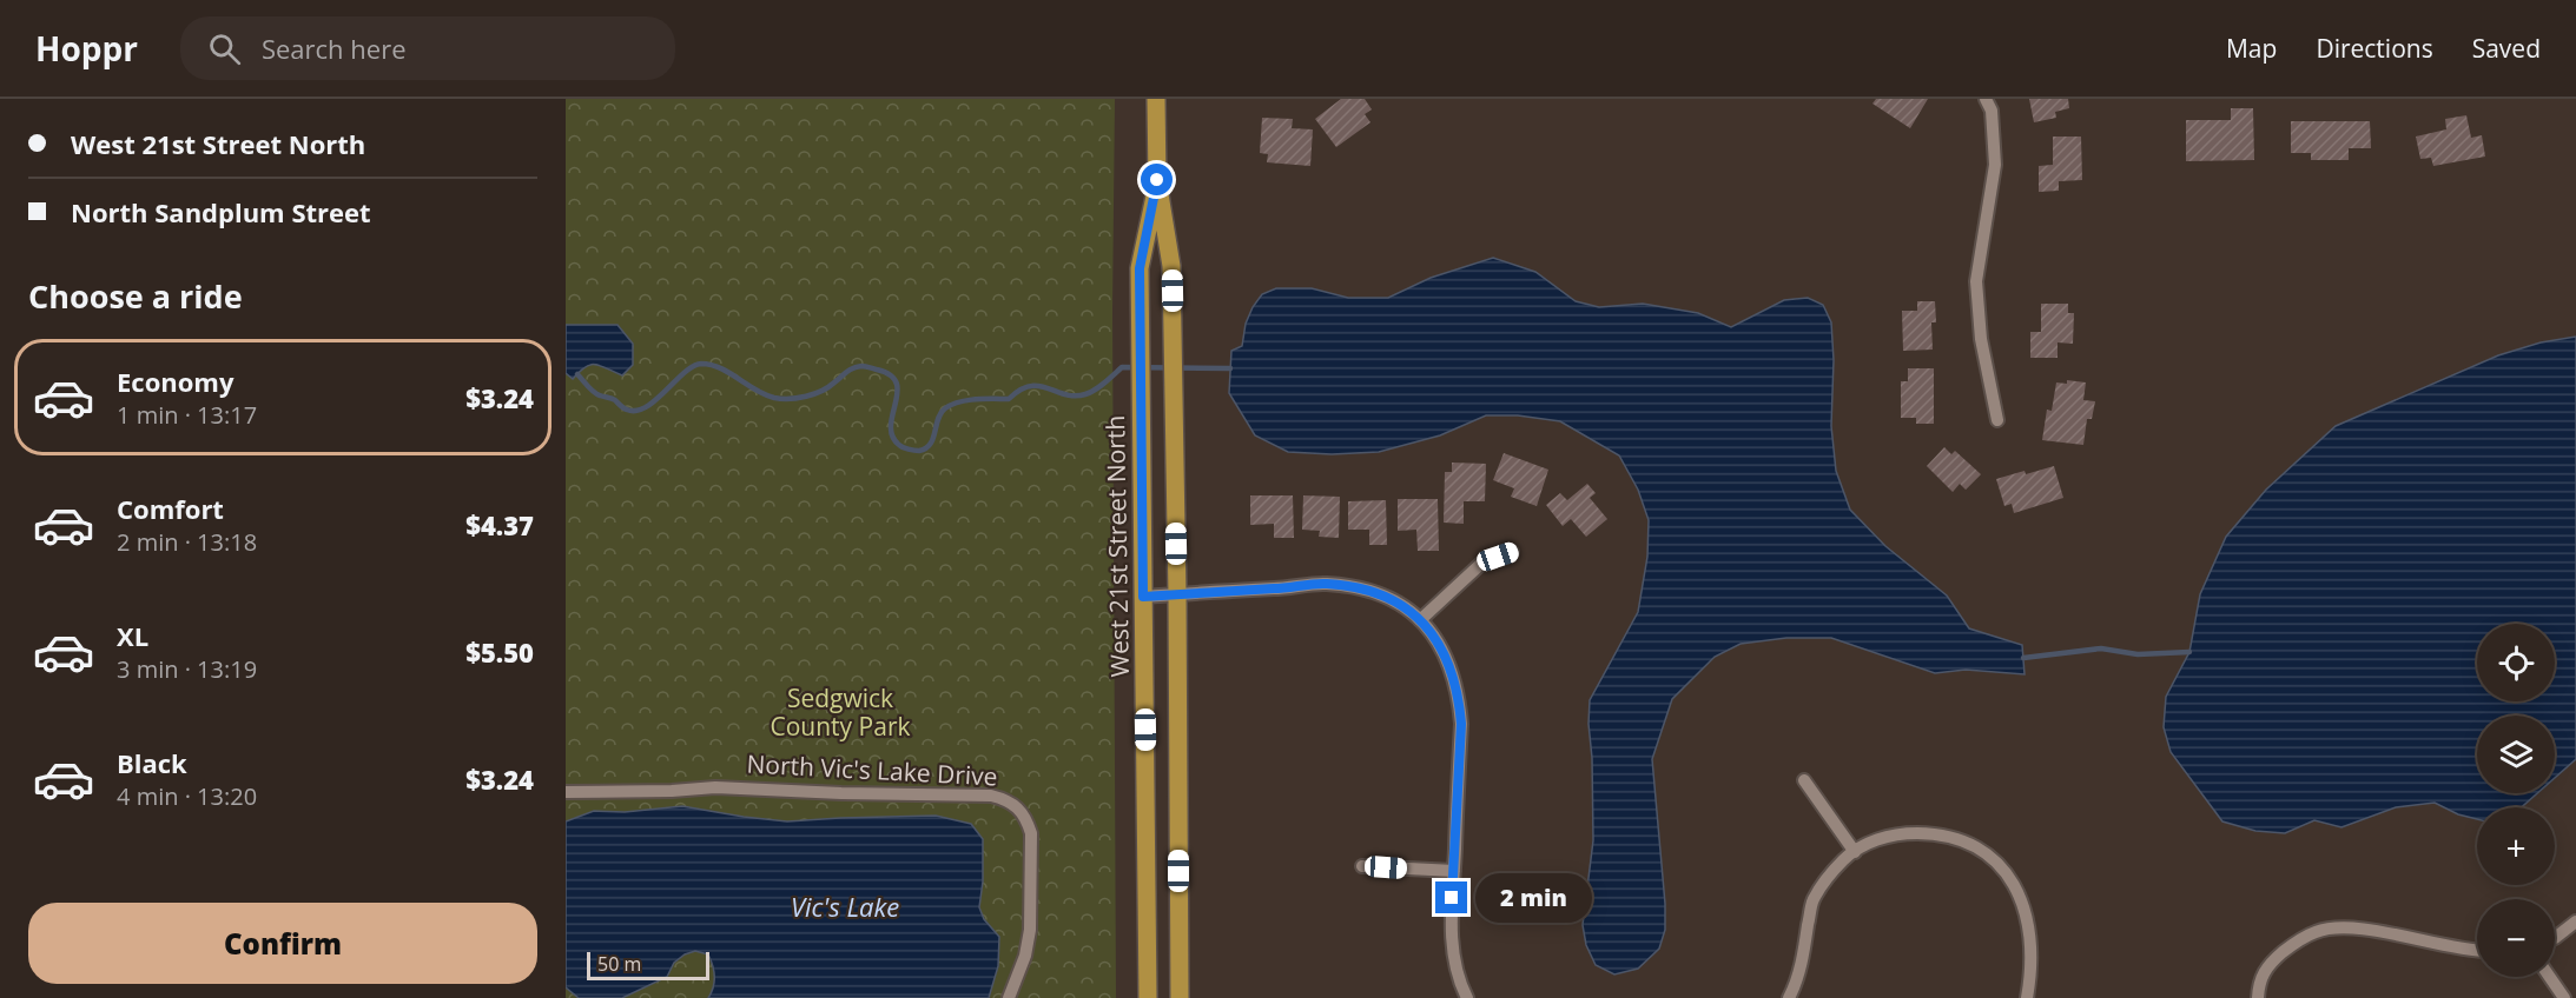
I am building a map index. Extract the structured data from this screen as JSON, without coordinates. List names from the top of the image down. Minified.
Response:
{"streets":{"main road":["West 21st Street North"],"street":["North Vic's Lake Drive"]},"water":["Vic's Lake"],"parks":["Sedgwick County Park"],"scale_bar":"50 m","page":{"header":"Hoppr","search":"Search here","nav":["Map","Directions","Saved"],"banner":["West 21st Street North","North Sandplum Street"],"heading":"Choose a ride","list":[{"name":"Economy","note":"1 min · 13:17","value":"$3.24"},{"name":"Comfort","note":"2 min · 13:18","value":"$4.37"},{"name":"XL","note":"3 min · 13:19","value":"$5.50"},{"name":"Black","note":"4 min · 13:20","value":"$3.24"}],"map_buttons":["+","−"],"bubble":"2 min","buttons":"Confirm","scale":"50 m"}}
